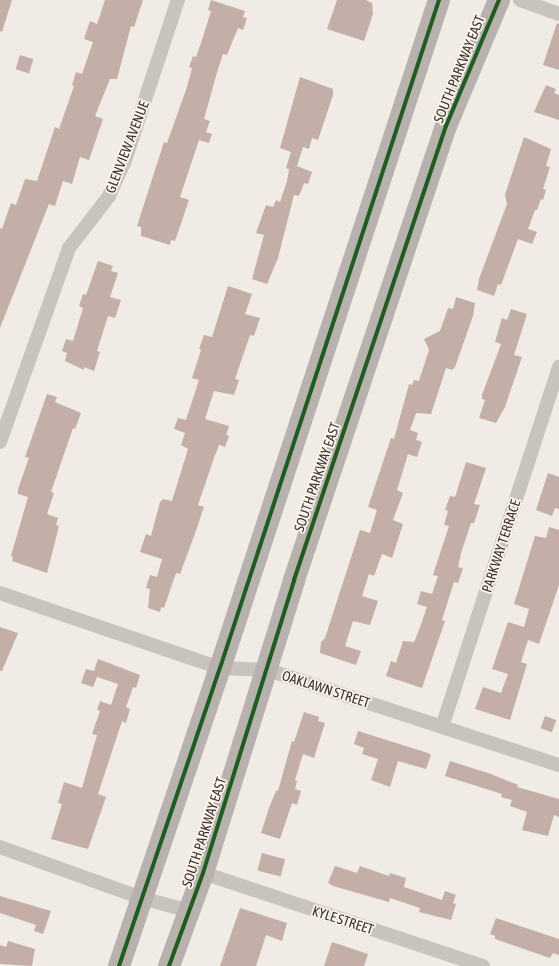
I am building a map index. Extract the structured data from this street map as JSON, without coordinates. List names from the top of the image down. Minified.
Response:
{"streets":{"main road":["SOUTH PARKWAY EAST"],"street":["GLENVIEW AVENUE","PARKWAY TERRACE","OAKLAWN STREET","KYLE STREET"]},"crossings":[["SOUTH PARKWAY EAST","OAKLAWN STREET"],["SOUTH PARKWAY EAST","KYLE STREET"],["PARKWAY TERRACE","OAKLAWN STREET"]]}
